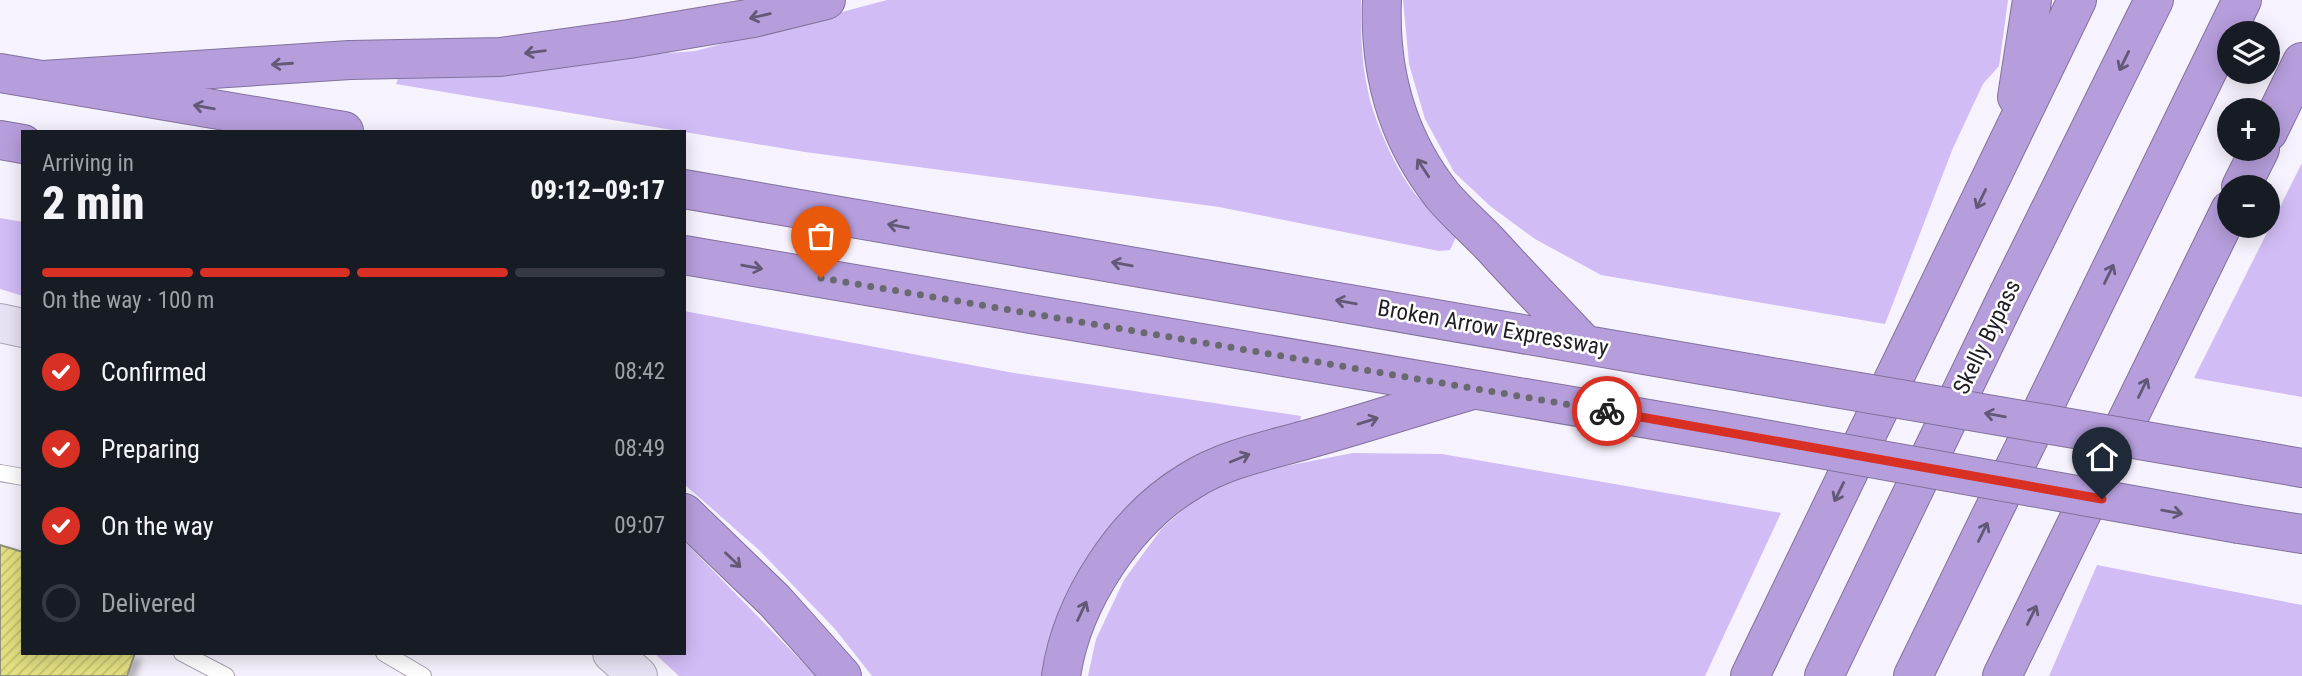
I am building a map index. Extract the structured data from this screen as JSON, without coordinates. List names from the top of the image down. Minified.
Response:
{"streets":{"highway":["Broken Arrow Expressway","Skelly Bypass"]},"page":{"map_buttons":["+","−"],"heading":["2 min","Arriving in","09:12–09:17"],"bar":"On the way · 100 m","list":[["Confirmed","08:42"],["Preparing","08:49"],["On the way","09:07"],"Delivered"]}}
